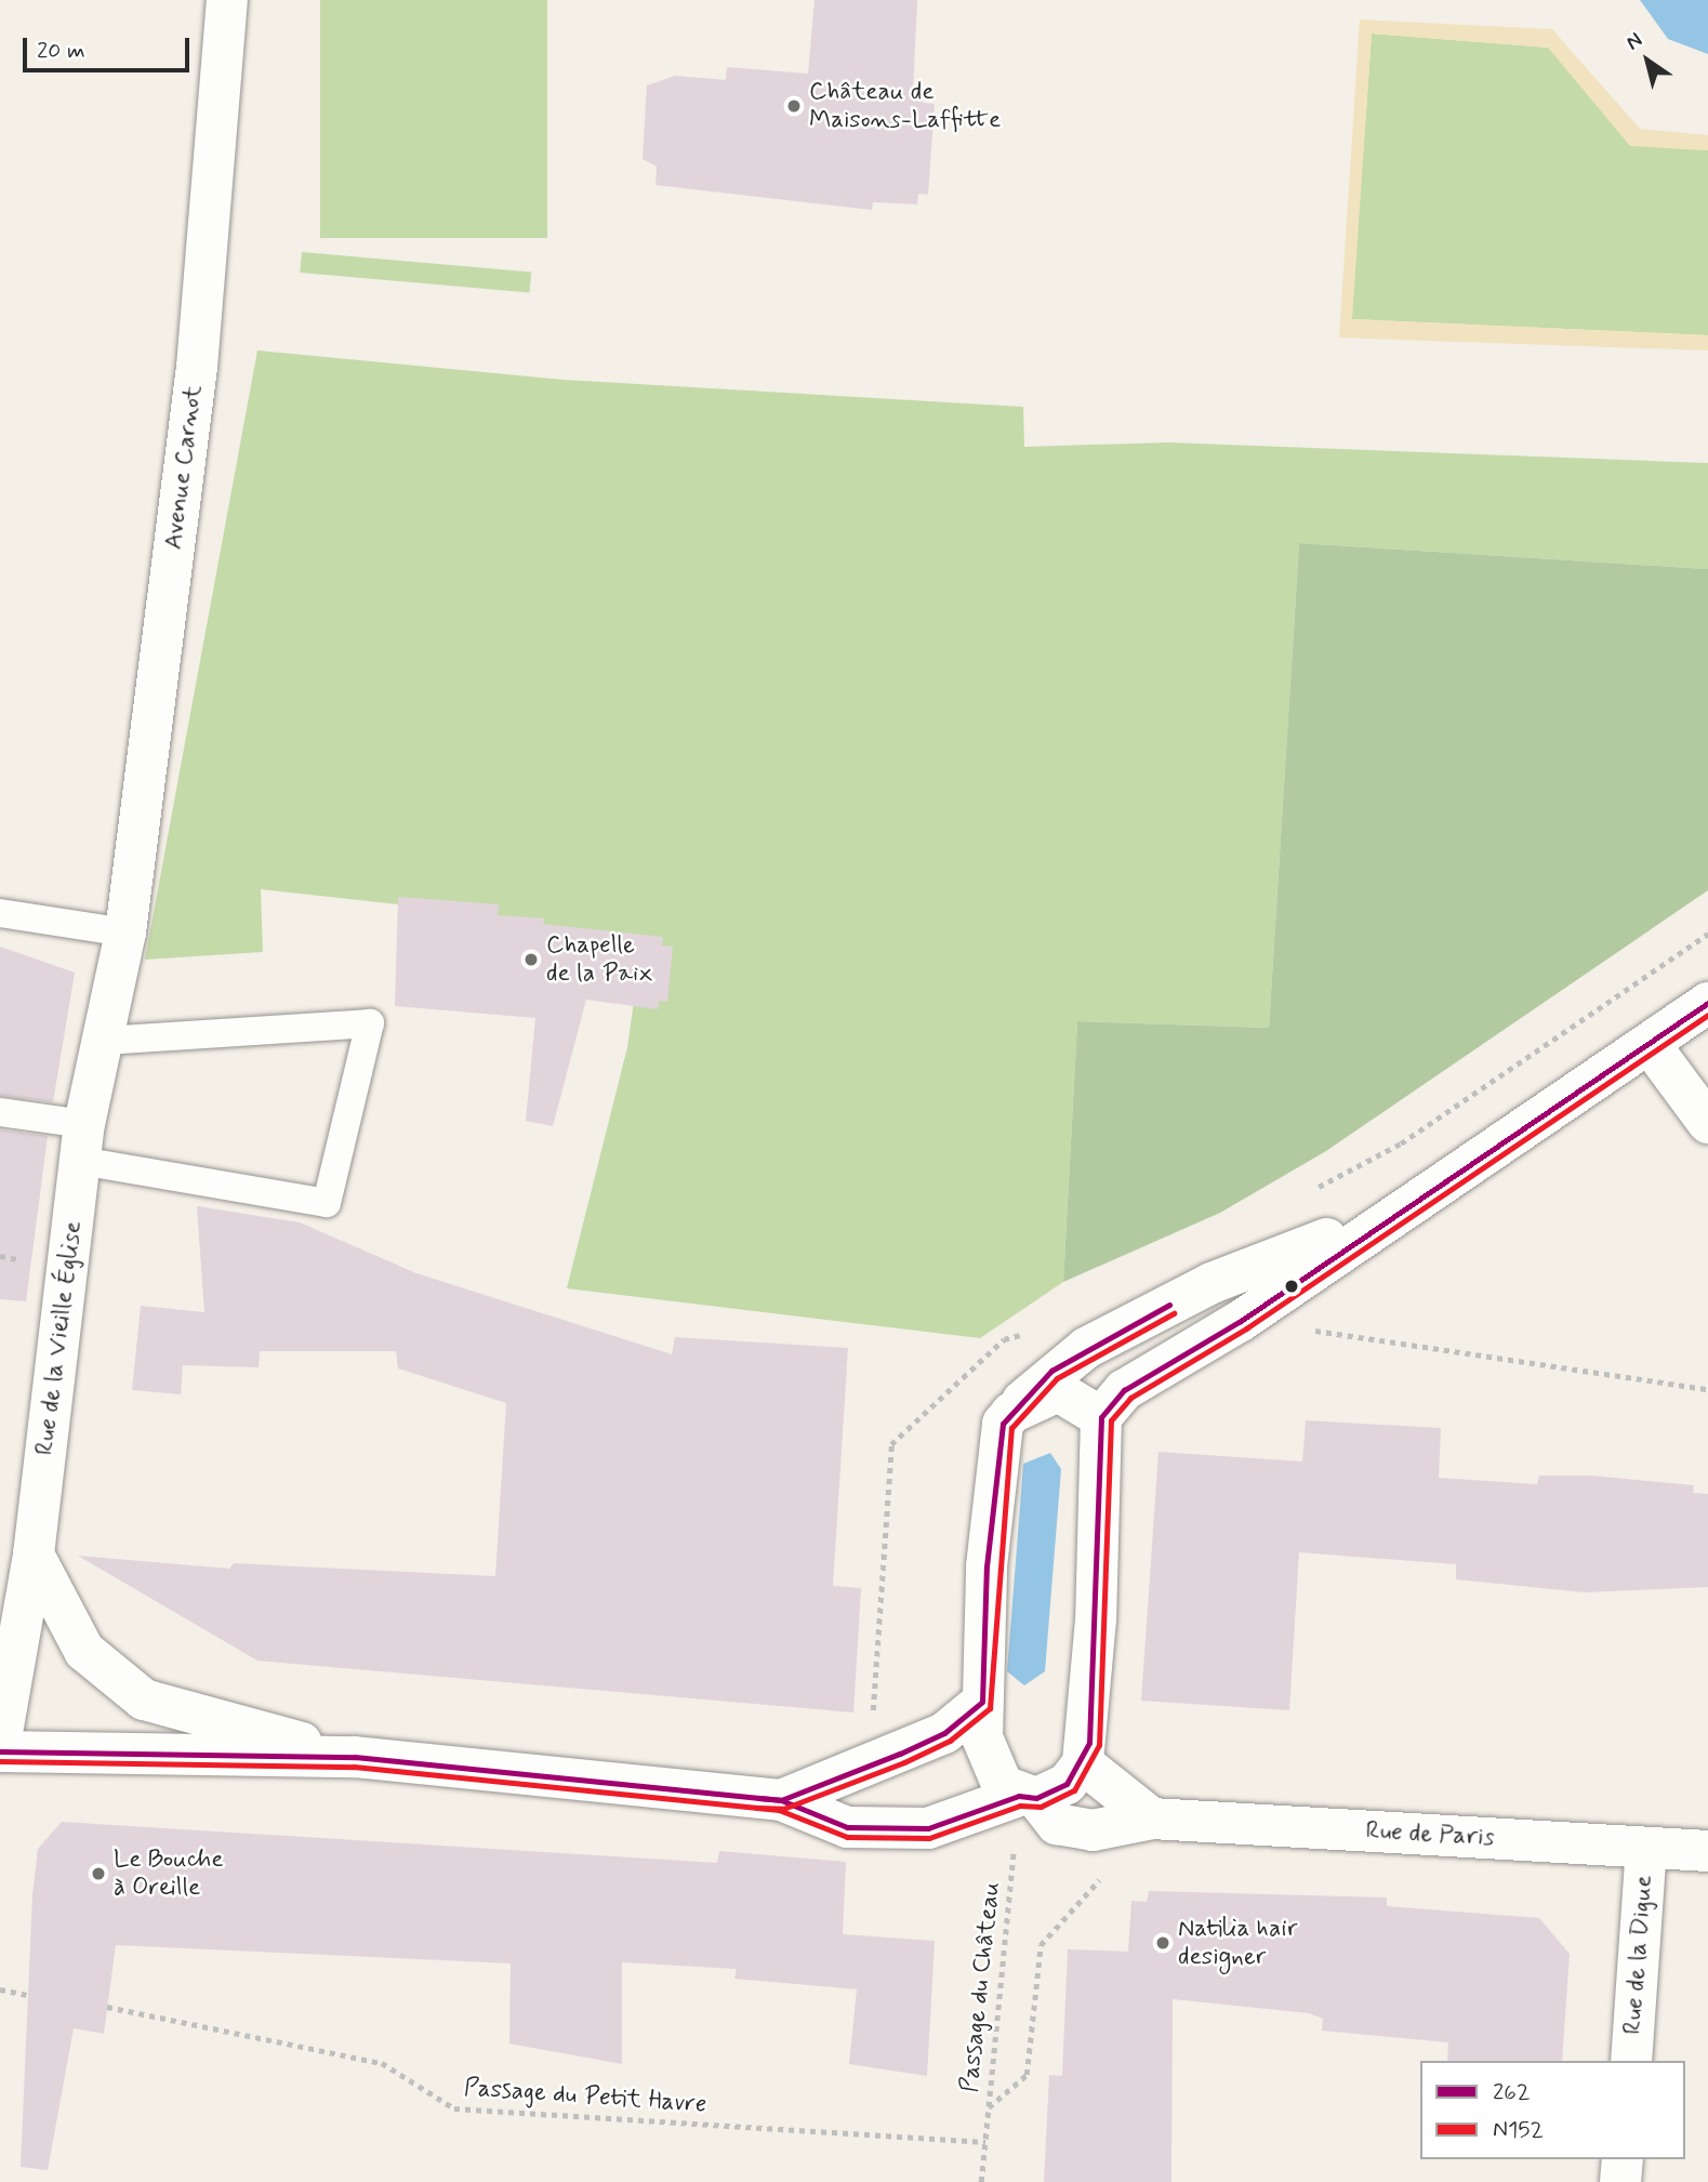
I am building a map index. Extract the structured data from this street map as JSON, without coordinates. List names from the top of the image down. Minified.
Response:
{"streets":{"main road":["Avenue Carnot","Rue de la Vieille Église","Rue de Paris","Rue de la Digue"],"path":["Passage du Château","Passage du Petit Havre"]},"crossings":[["Avenue Carnot","Rue de la Vieille Église"],["Rue de Paris","Rue de la Digue"],["Rue de Paris","Passage du Château"],["Passage du Château","Passage du Petit Havre"]],"places":["Château de Maisons-Laffitte","Chapelle de la Paix","Le Bouche à Oreille","Natilia hair designer"],"lines":["transit line 262","transit line N152"],"legend":["262","N152"],"scale_bar":"20 m","north":"top left"}
